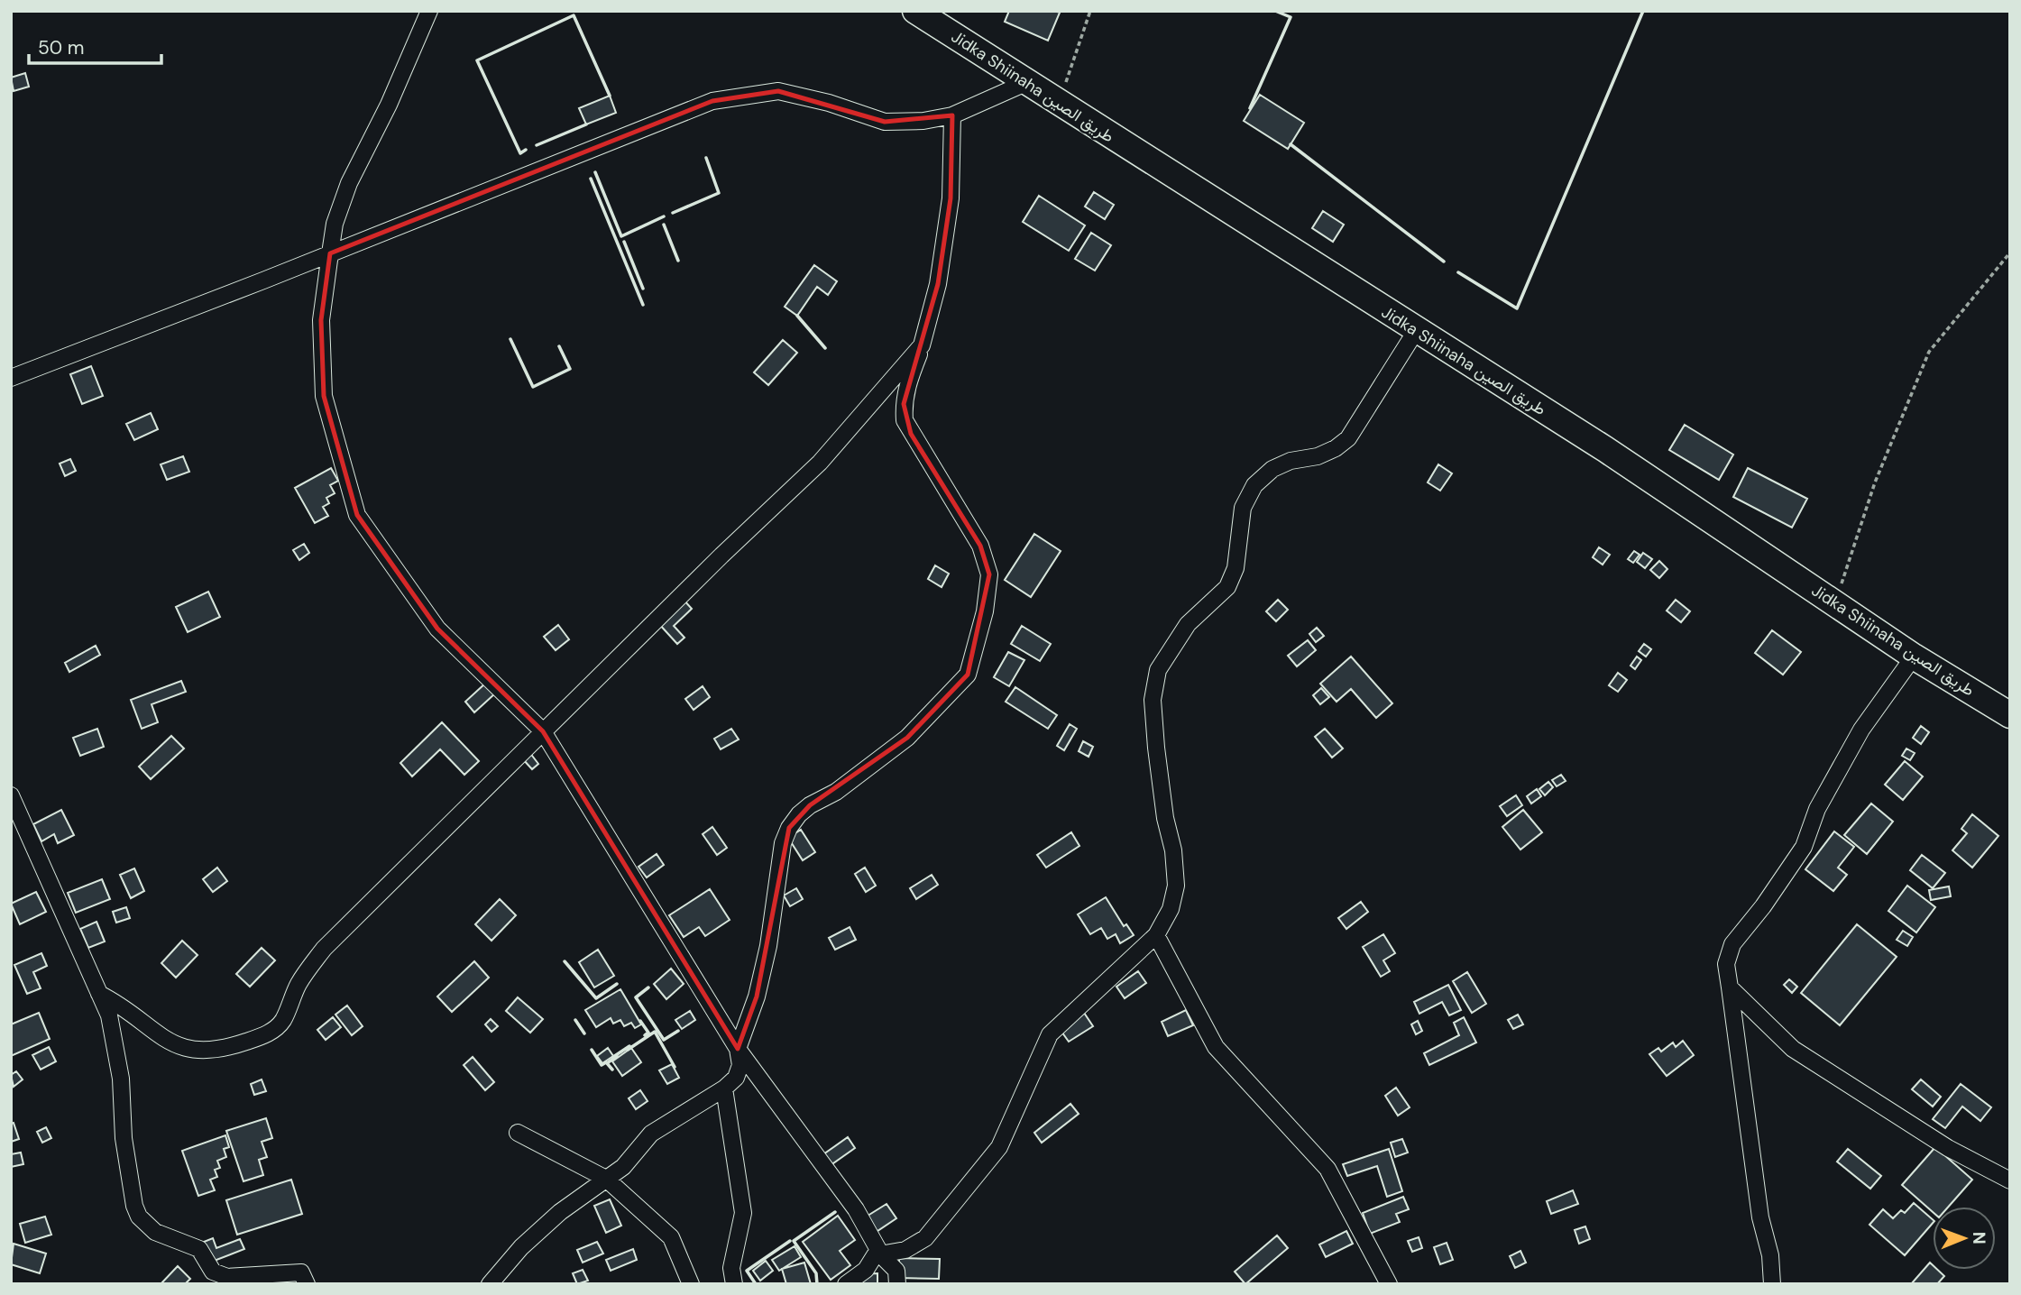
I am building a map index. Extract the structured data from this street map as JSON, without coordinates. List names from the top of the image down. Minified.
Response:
{"streets":{"main road":["Jidka Shiinaha طريق الصين"]},"scale_bar":"50 m","north":"right"}
